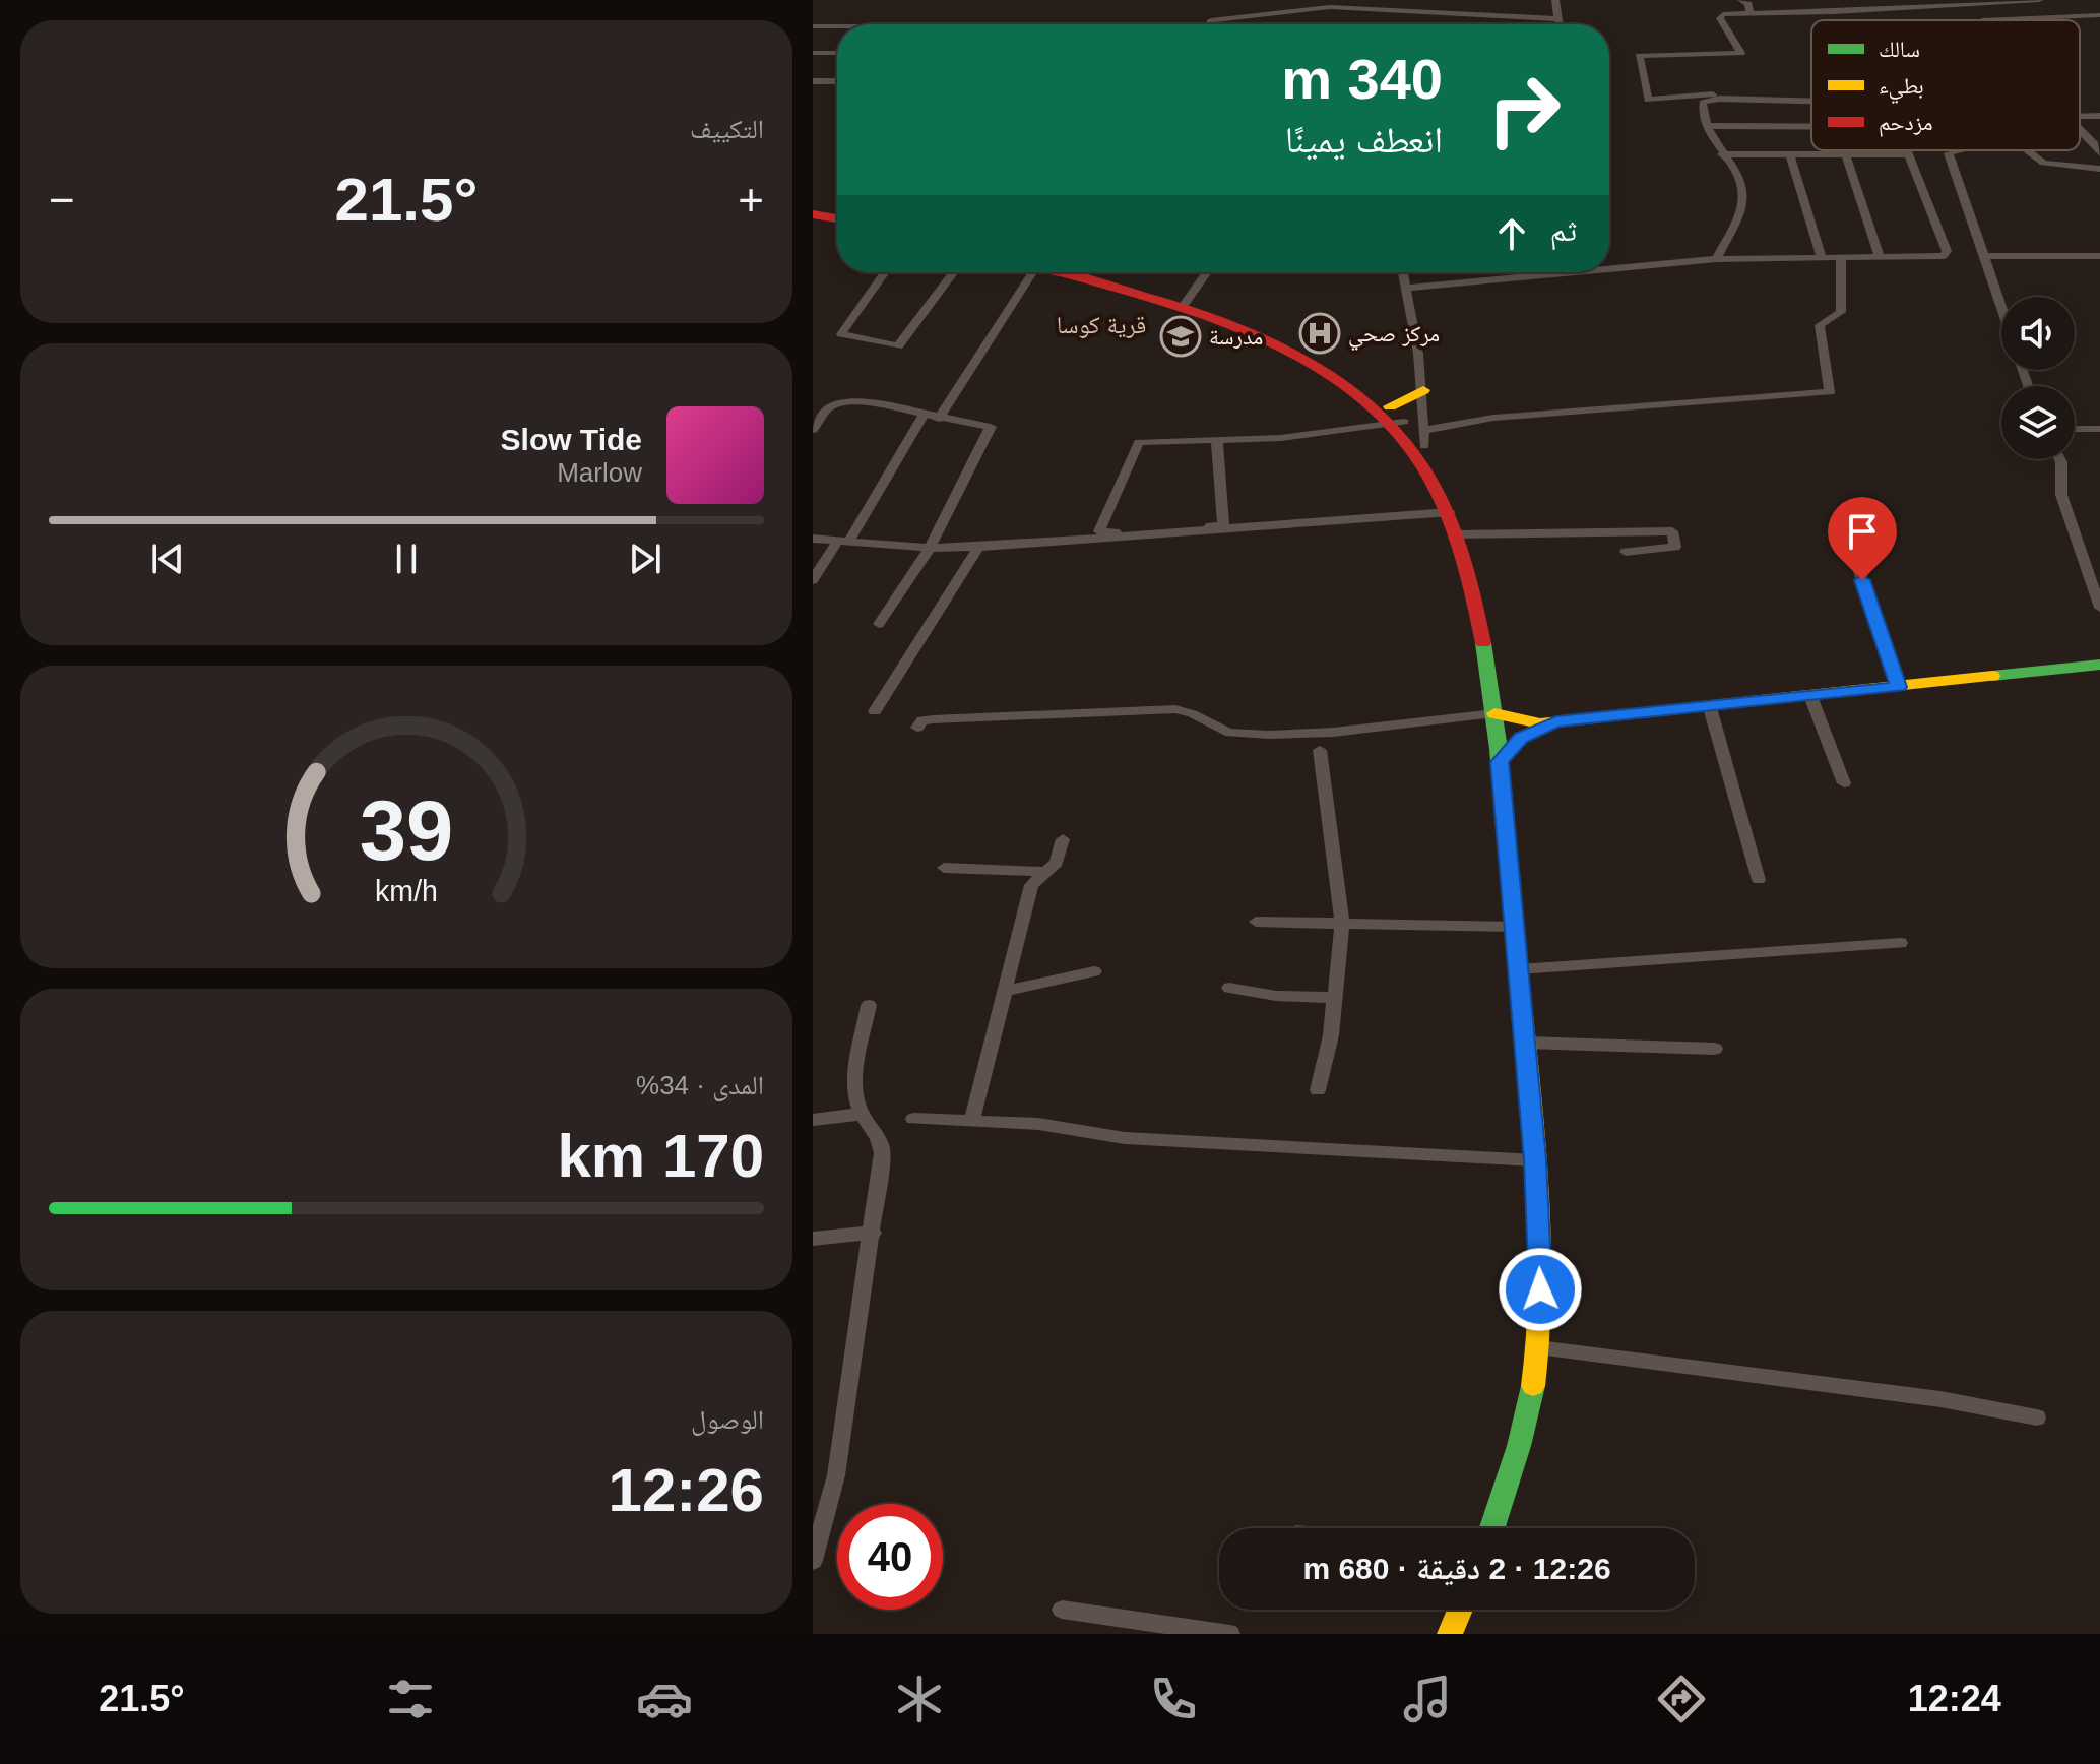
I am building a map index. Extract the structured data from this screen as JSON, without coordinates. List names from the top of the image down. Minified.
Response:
{"districts":["قرية كوسا"],"places":{"hospital":["مركز صحي"],"school or university":["مدرسة"]},"legend":["سالك","بطيء","مزدحم"],"page":{"tile":["التكييف",["المدى · 34%","170 km"],["الوصول","12:26"]],"turn":["340 m","انعطف يمينًا"],"heat":["−","21.5°","+"],"then":"ثم","song":["Slow Tide","Marlow"],"limit":"40","trip":"12:26 · 2 دقيقة · 680 m","tabs":["12:24","21.5°"],"gauge":["39","km/h"]}}
